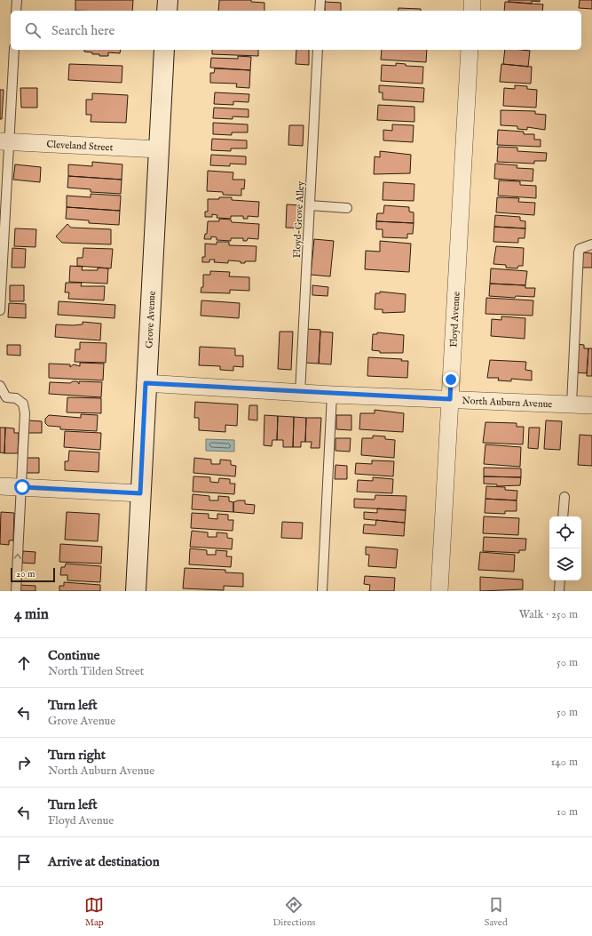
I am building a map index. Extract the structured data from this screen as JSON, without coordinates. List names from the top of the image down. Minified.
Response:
{"streets":{"main road":["Grove Avenue"],"street":["Cleveland Street","Floyd Avenue","North Auburn Avenue"],"lane":["Floyd-Grove Alley"]},"crossings":[["Cleveland Street","Grove Avenue"],["Floyd-Grove Alley","North Auburn Avenue"],["Grove Avenue","North Auburn Avenue"],["Floyd Avenue","North Auburn Avenue"]],"scale_bar":"20 m","page":{"search":"Search here","scale":"20 m","heading":["4 min","Walk · 250 m"],"list":[["Continue","North Tilden Street","50 m"],["Turn left","Grove Avenue","50 m"],["Turn right","North Auburn Avenue","140 m"],["Turn left","Floyd Avenue","10 m"],"Arrive at destination"],"nav":["Map","Directions","Saved"]}}
